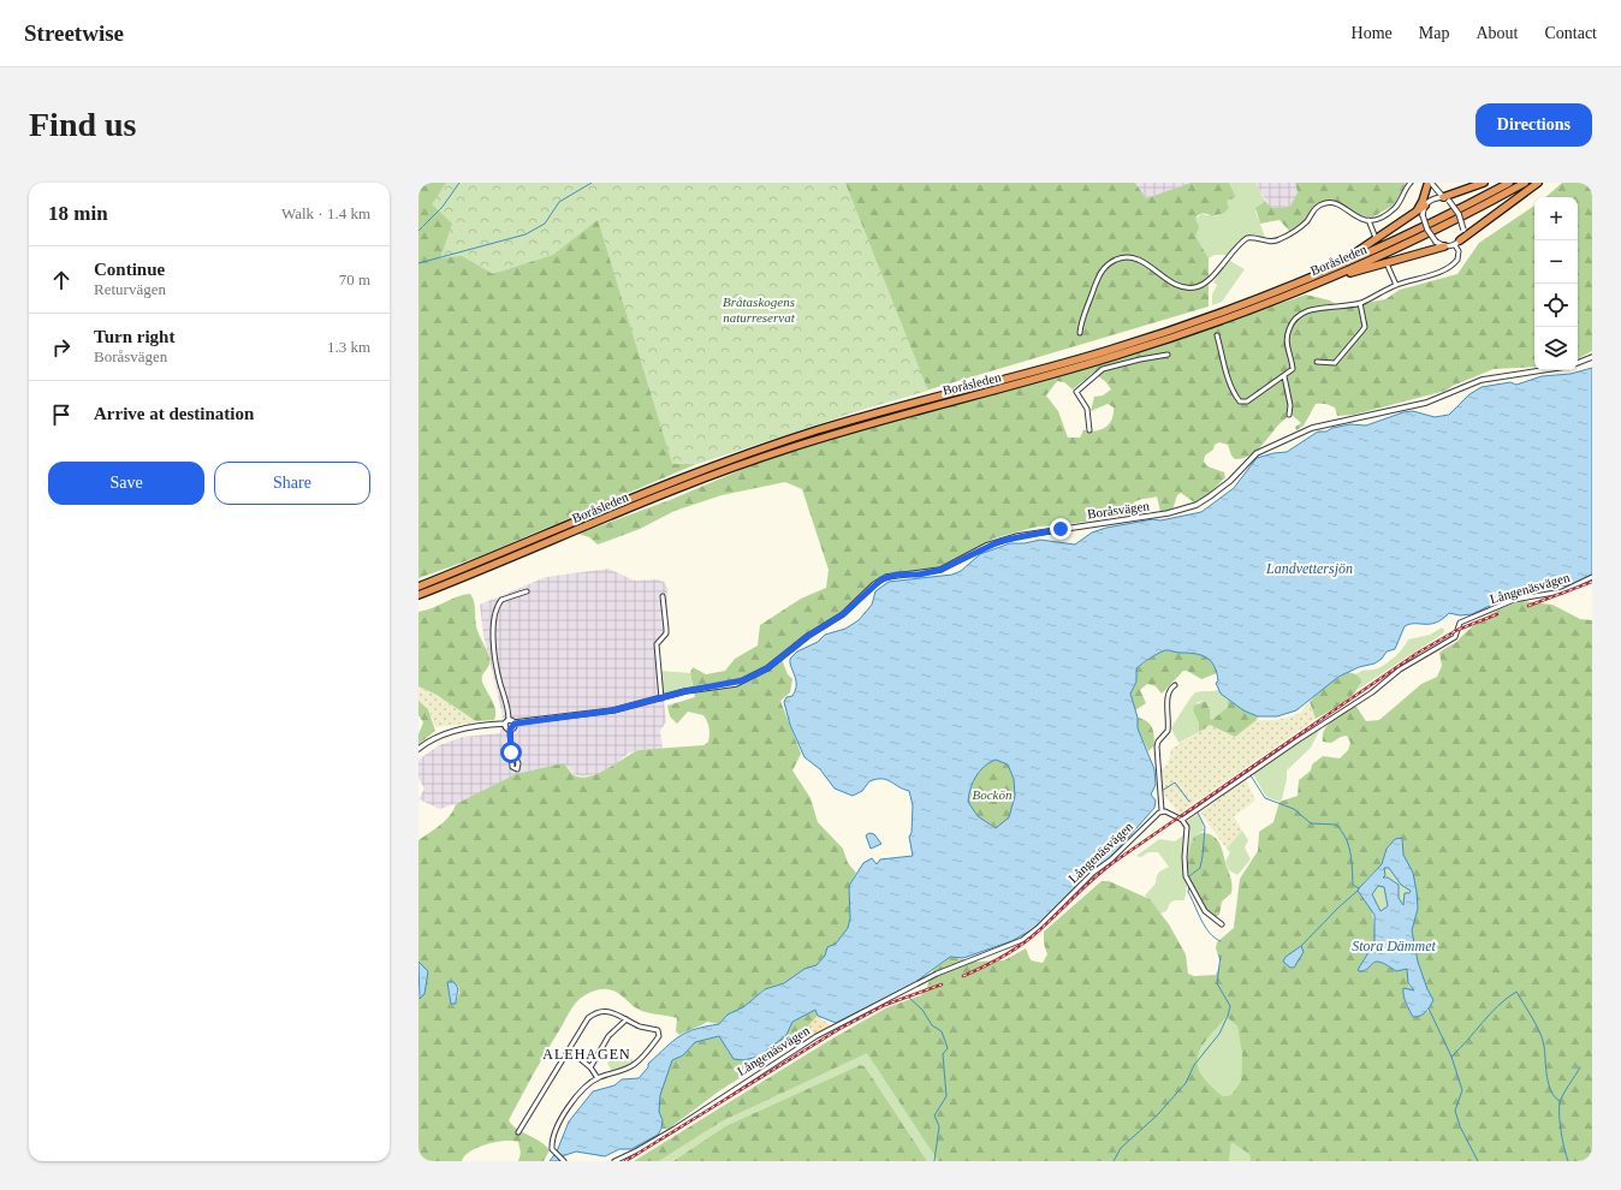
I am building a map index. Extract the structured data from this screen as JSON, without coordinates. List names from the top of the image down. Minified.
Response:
{"streets":{"highway":["Boråsleden"],"street":["Boråsvägen","Långenäsvägen"]},"districts":["ALEHAGEN"],"water":["Landvettersjön","Stora Dämmet"],"parks":["Bråtaskogens naturreservat","Bockön"],"page":{"header":"Streetwise","nav":["Home","Map","About","Contact"],"buttons":["Directions",["Save","Share"]],"title":"Find us","heading":["18 min","Walk · 1.4 km"],"map_buttons":["+","−"],"list":[["Continue","Returvägen","70 m"],["Turn right","Boråsvägen","1.3 km"],"Arrive at destination"]}}
